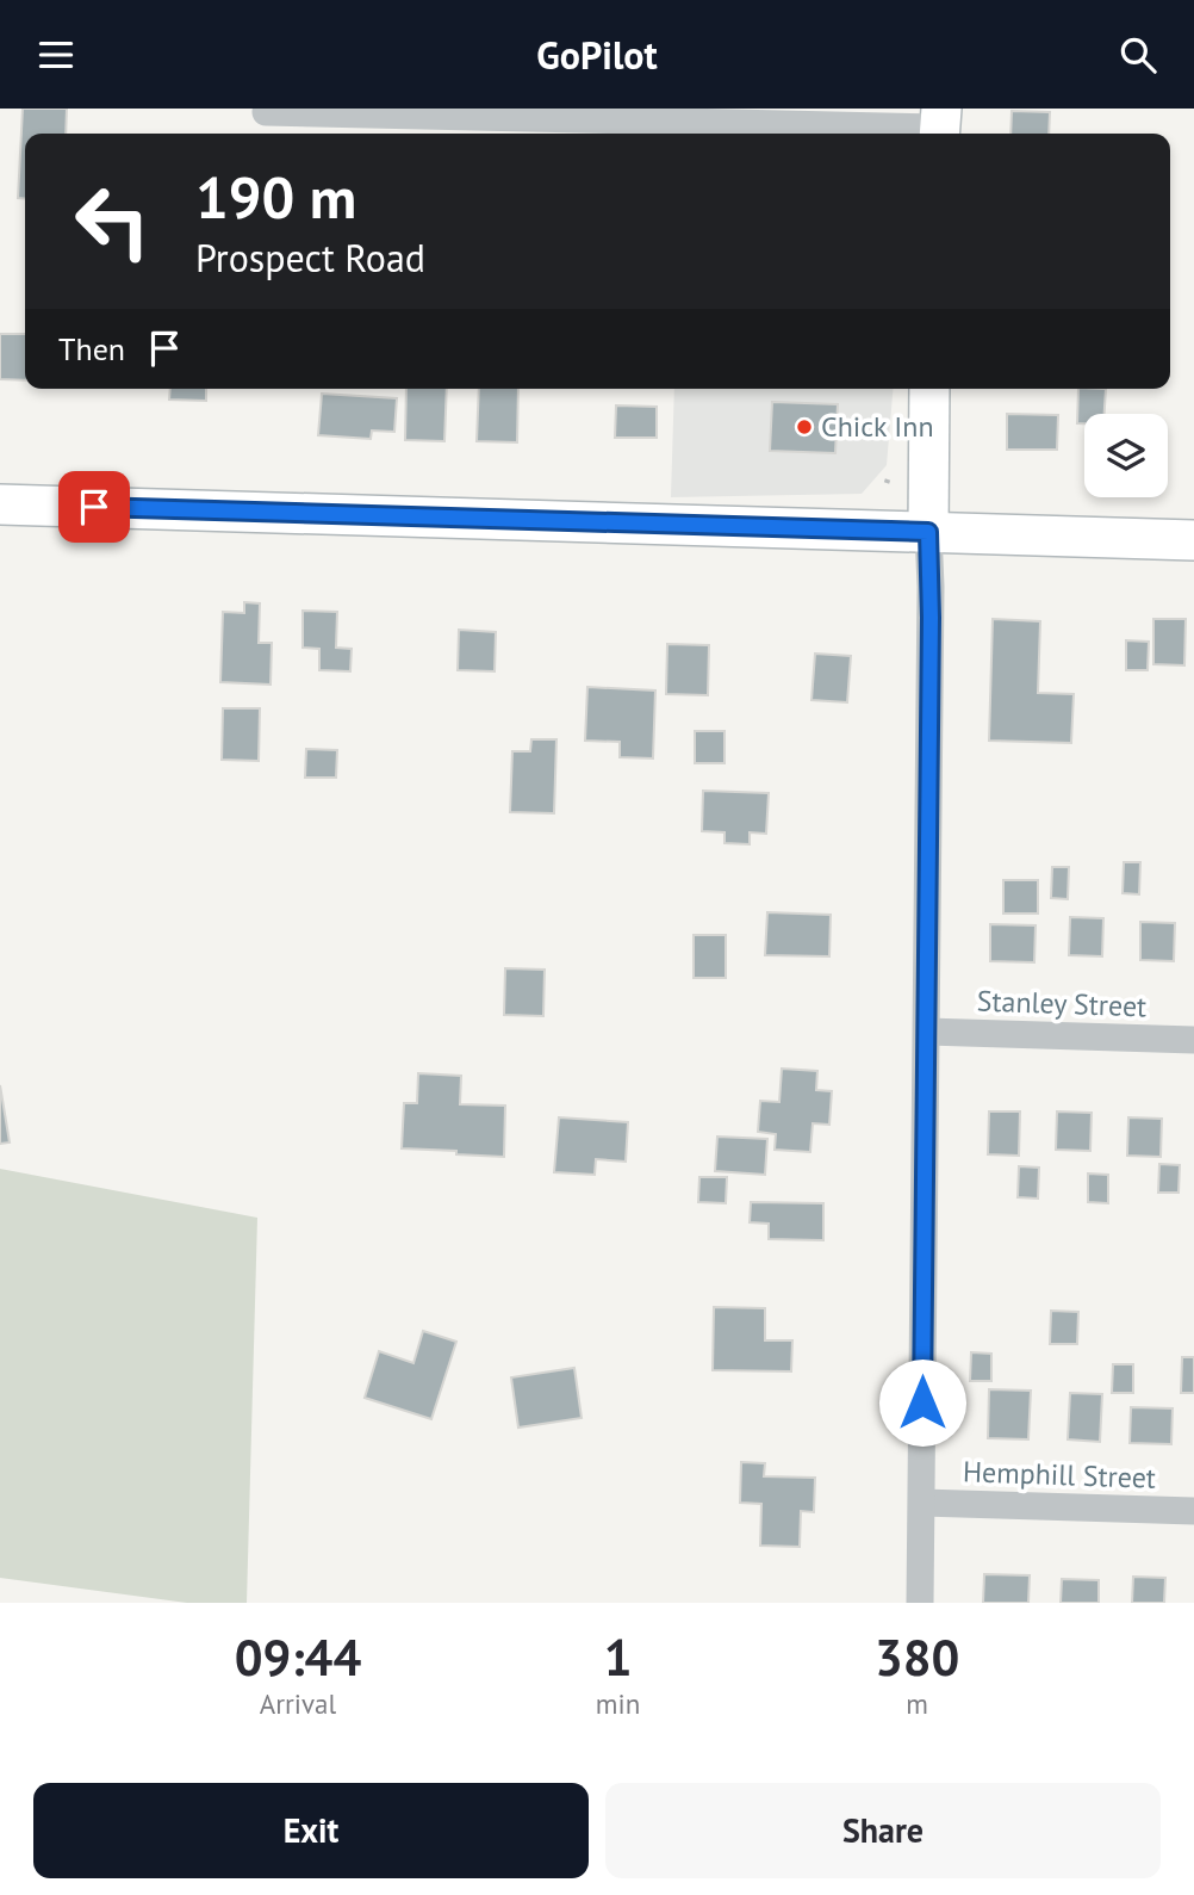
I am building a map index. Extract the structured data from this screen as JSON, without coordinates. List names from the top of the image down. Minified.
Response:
{"streets":{"street":["Stanley Street","Hemphill Street"]},"places":["Chick Inn"],"page":{"header":"GoPilot","turn":["190 m","Prospect Road"],"then":"Then","eta":["09:44","Arrival","1","min","380","m"],"buttons":["Exit","Share"]}}
